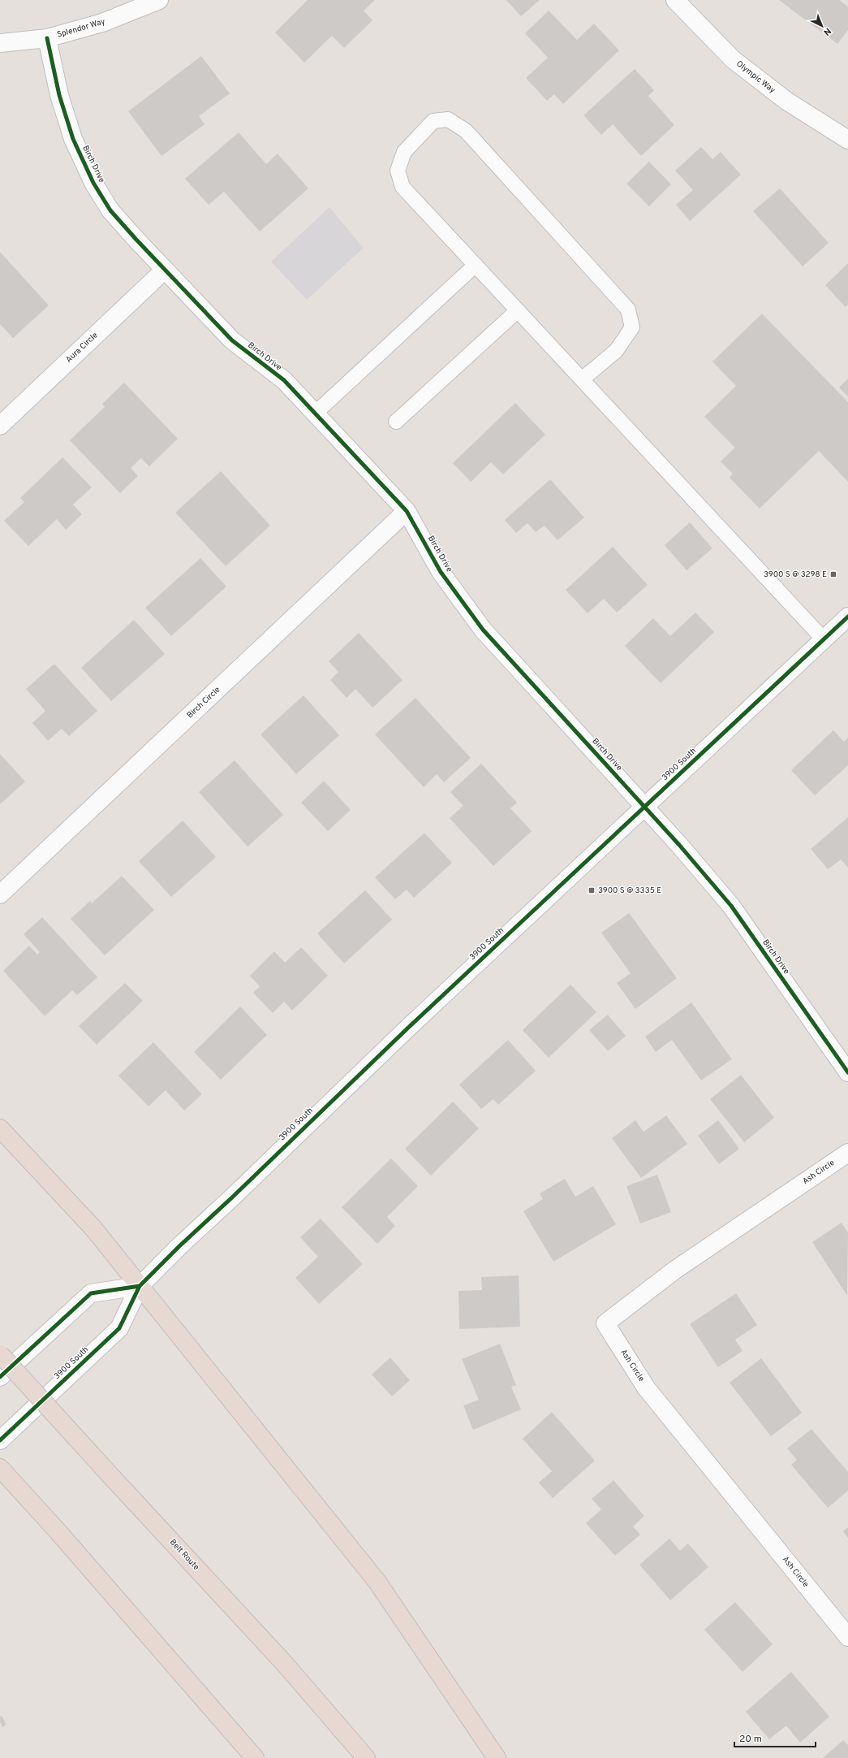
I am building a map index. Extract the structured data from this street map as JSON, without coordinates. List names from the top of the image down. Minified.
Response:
{"streets":{"highway":["Belt Route"],"street":["Splendor Way","Olympic Way","Birch Drive","Aura Circle","Birch Circle","3900 South","Ash Circle"]},"crossings":[["Splendor Way","Birch Drive"],["Birch Drive","Aura Circle"],["Birch Drive","Birch Circle"],["Birch Drive","3900 South"]],"places":{"transit":["3900 S @ 3298 E","3900 S @ 3335 E"]},"scale_bar":"20 m","north":"bottom right"}
